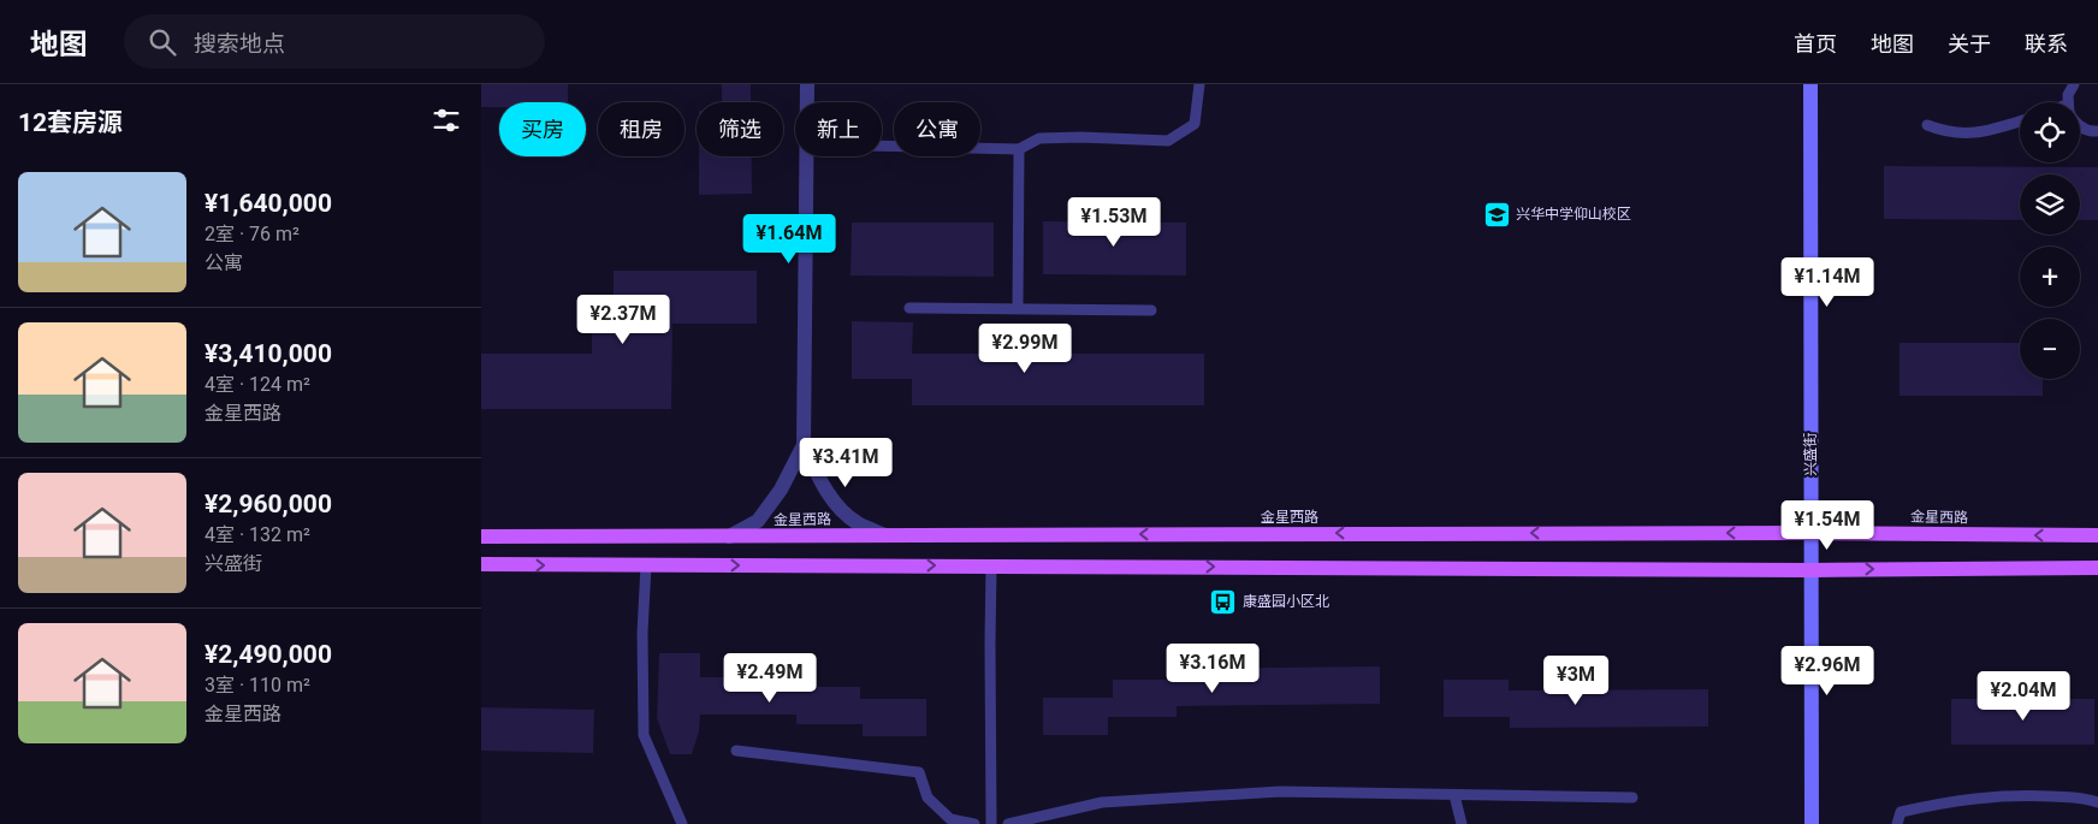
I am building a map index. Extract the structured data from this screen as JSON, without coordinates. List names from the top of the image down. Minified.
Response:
{"streets":{"main road":["金星西路"],"street":["兴盛街"]},"crossings":[["兴盛街","金星西路"]],"places":{"school or university":["兴华中学仰山校区"],"bus stop":["康盛园小区北"]},"page":{"header":"地图","search":"搜索地点","nav":["首页","地图","关于","联系"],"heading":"12套房源","map_buttons":["+","−"],"chip":["买房","租房","筛选","新上","公寓"],"list":[{"name":"¥1,640,000","note":"2室 · 76 m² · 公寓"},{"name":"¥3,410,000","note":"4室 · 124 m² · 金星西路"},{"name":"¥2,960,000","note":"4室 · 132 m² · 兴盛街"},{"name":"¥2,490,000","note":"3室 · 110 m² · 金星西路"}],"price":["¥1.53M","¥1.64M","¥1.14M","¥2.37M","¥2.99M","¥3.41M","¥1.54M","¥3.16M","¥2.96M","¥2.49M","¥3M","¥2.04M"]}}
